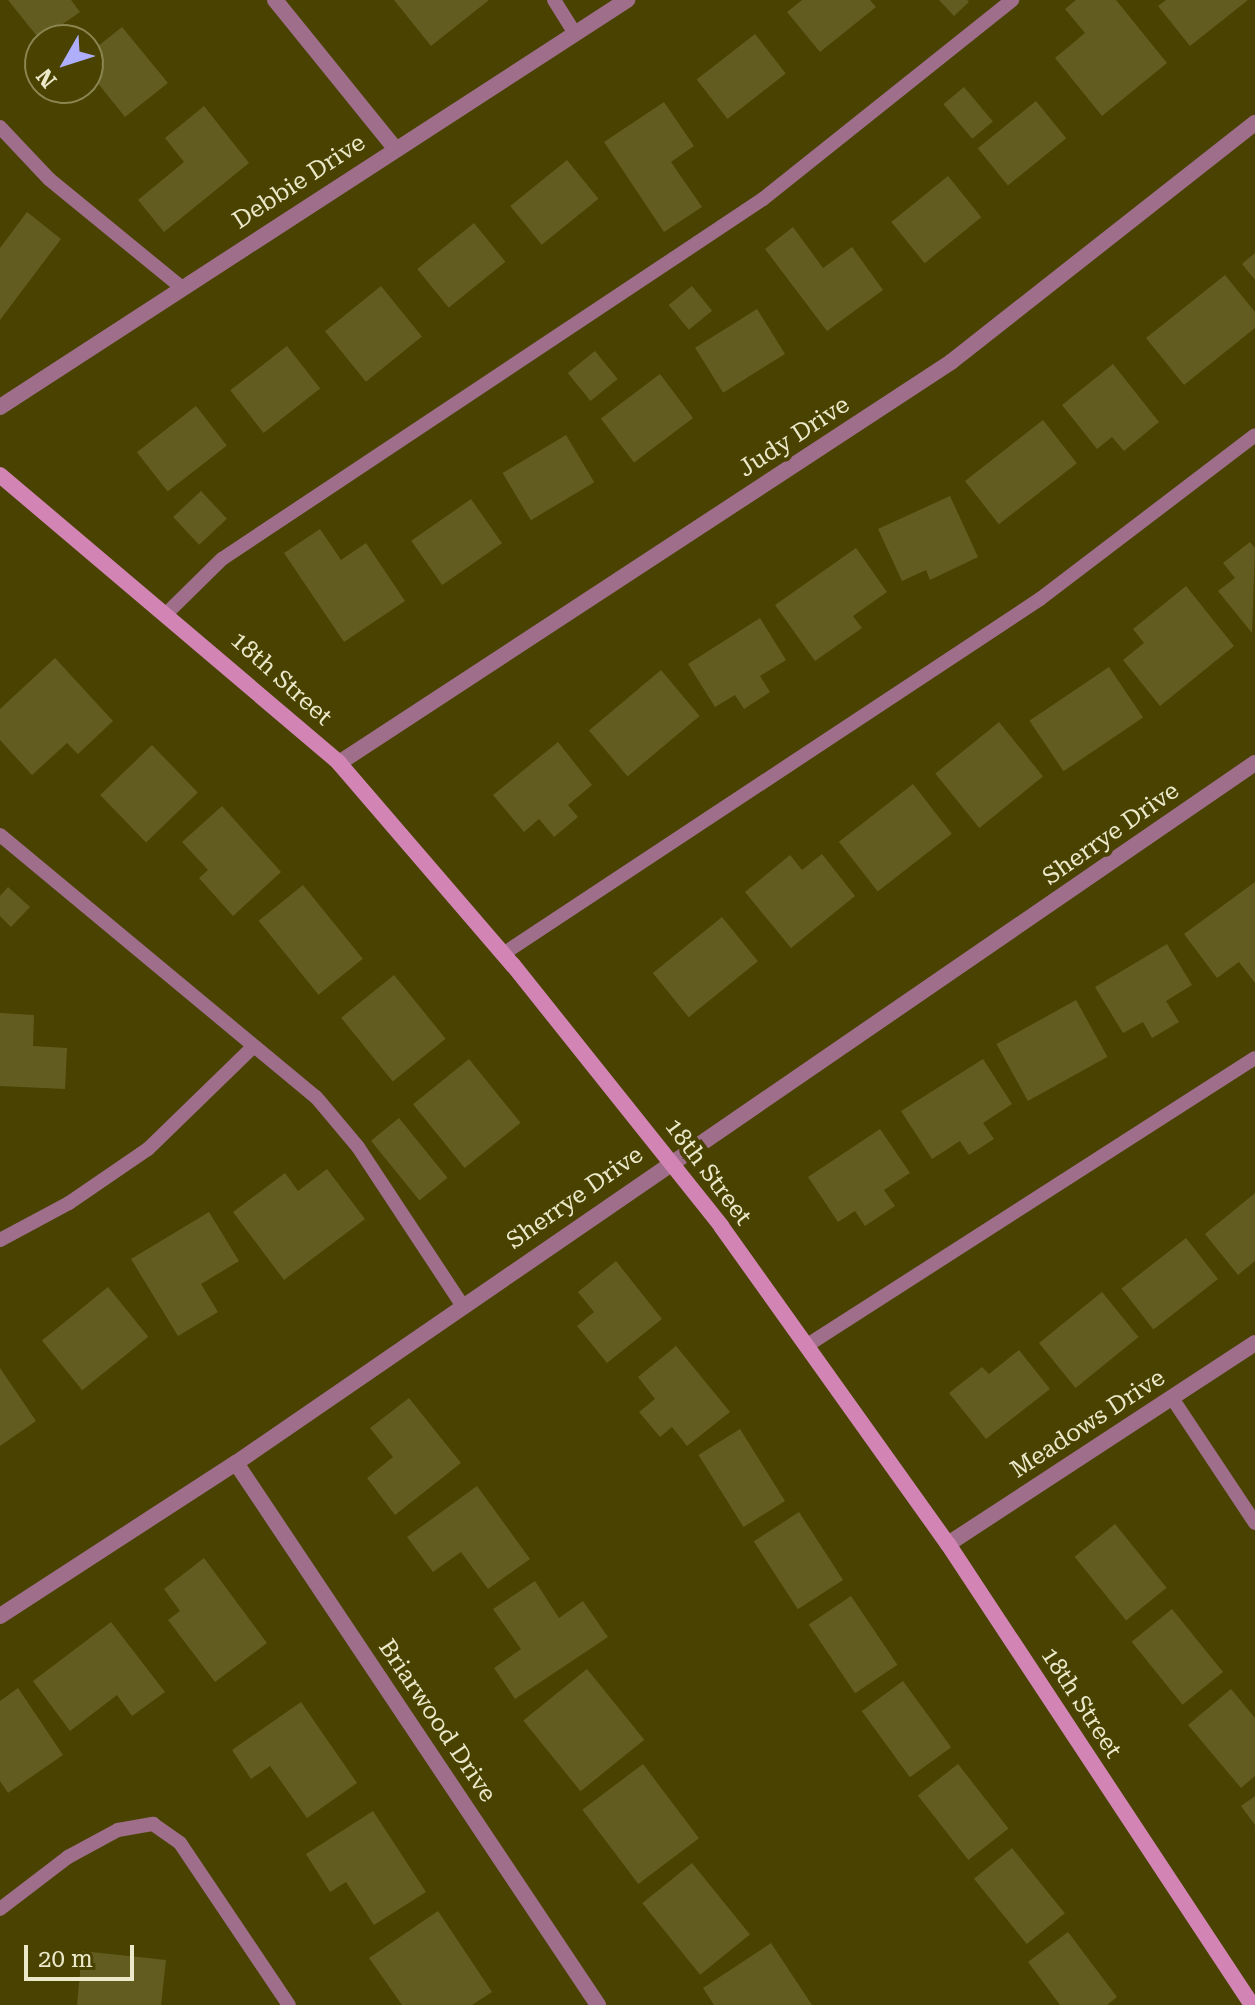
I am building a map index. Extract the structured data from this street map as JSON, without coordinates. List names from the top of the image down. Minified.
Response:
{"streets":{"street":["Debbie Drive","Judy Drive","18th Street","Sherrye Drive","Meadows Drive","Briarwood Drive"]},"crossings":[["Judy Drive","18th Street"],["18th Street","Sherrye Drive"],["18th Street","Meadows Drive"],["Sherrye Drive","Briarwood Drive"]],"scale_bar":"20 m","north":"bottom left"}
